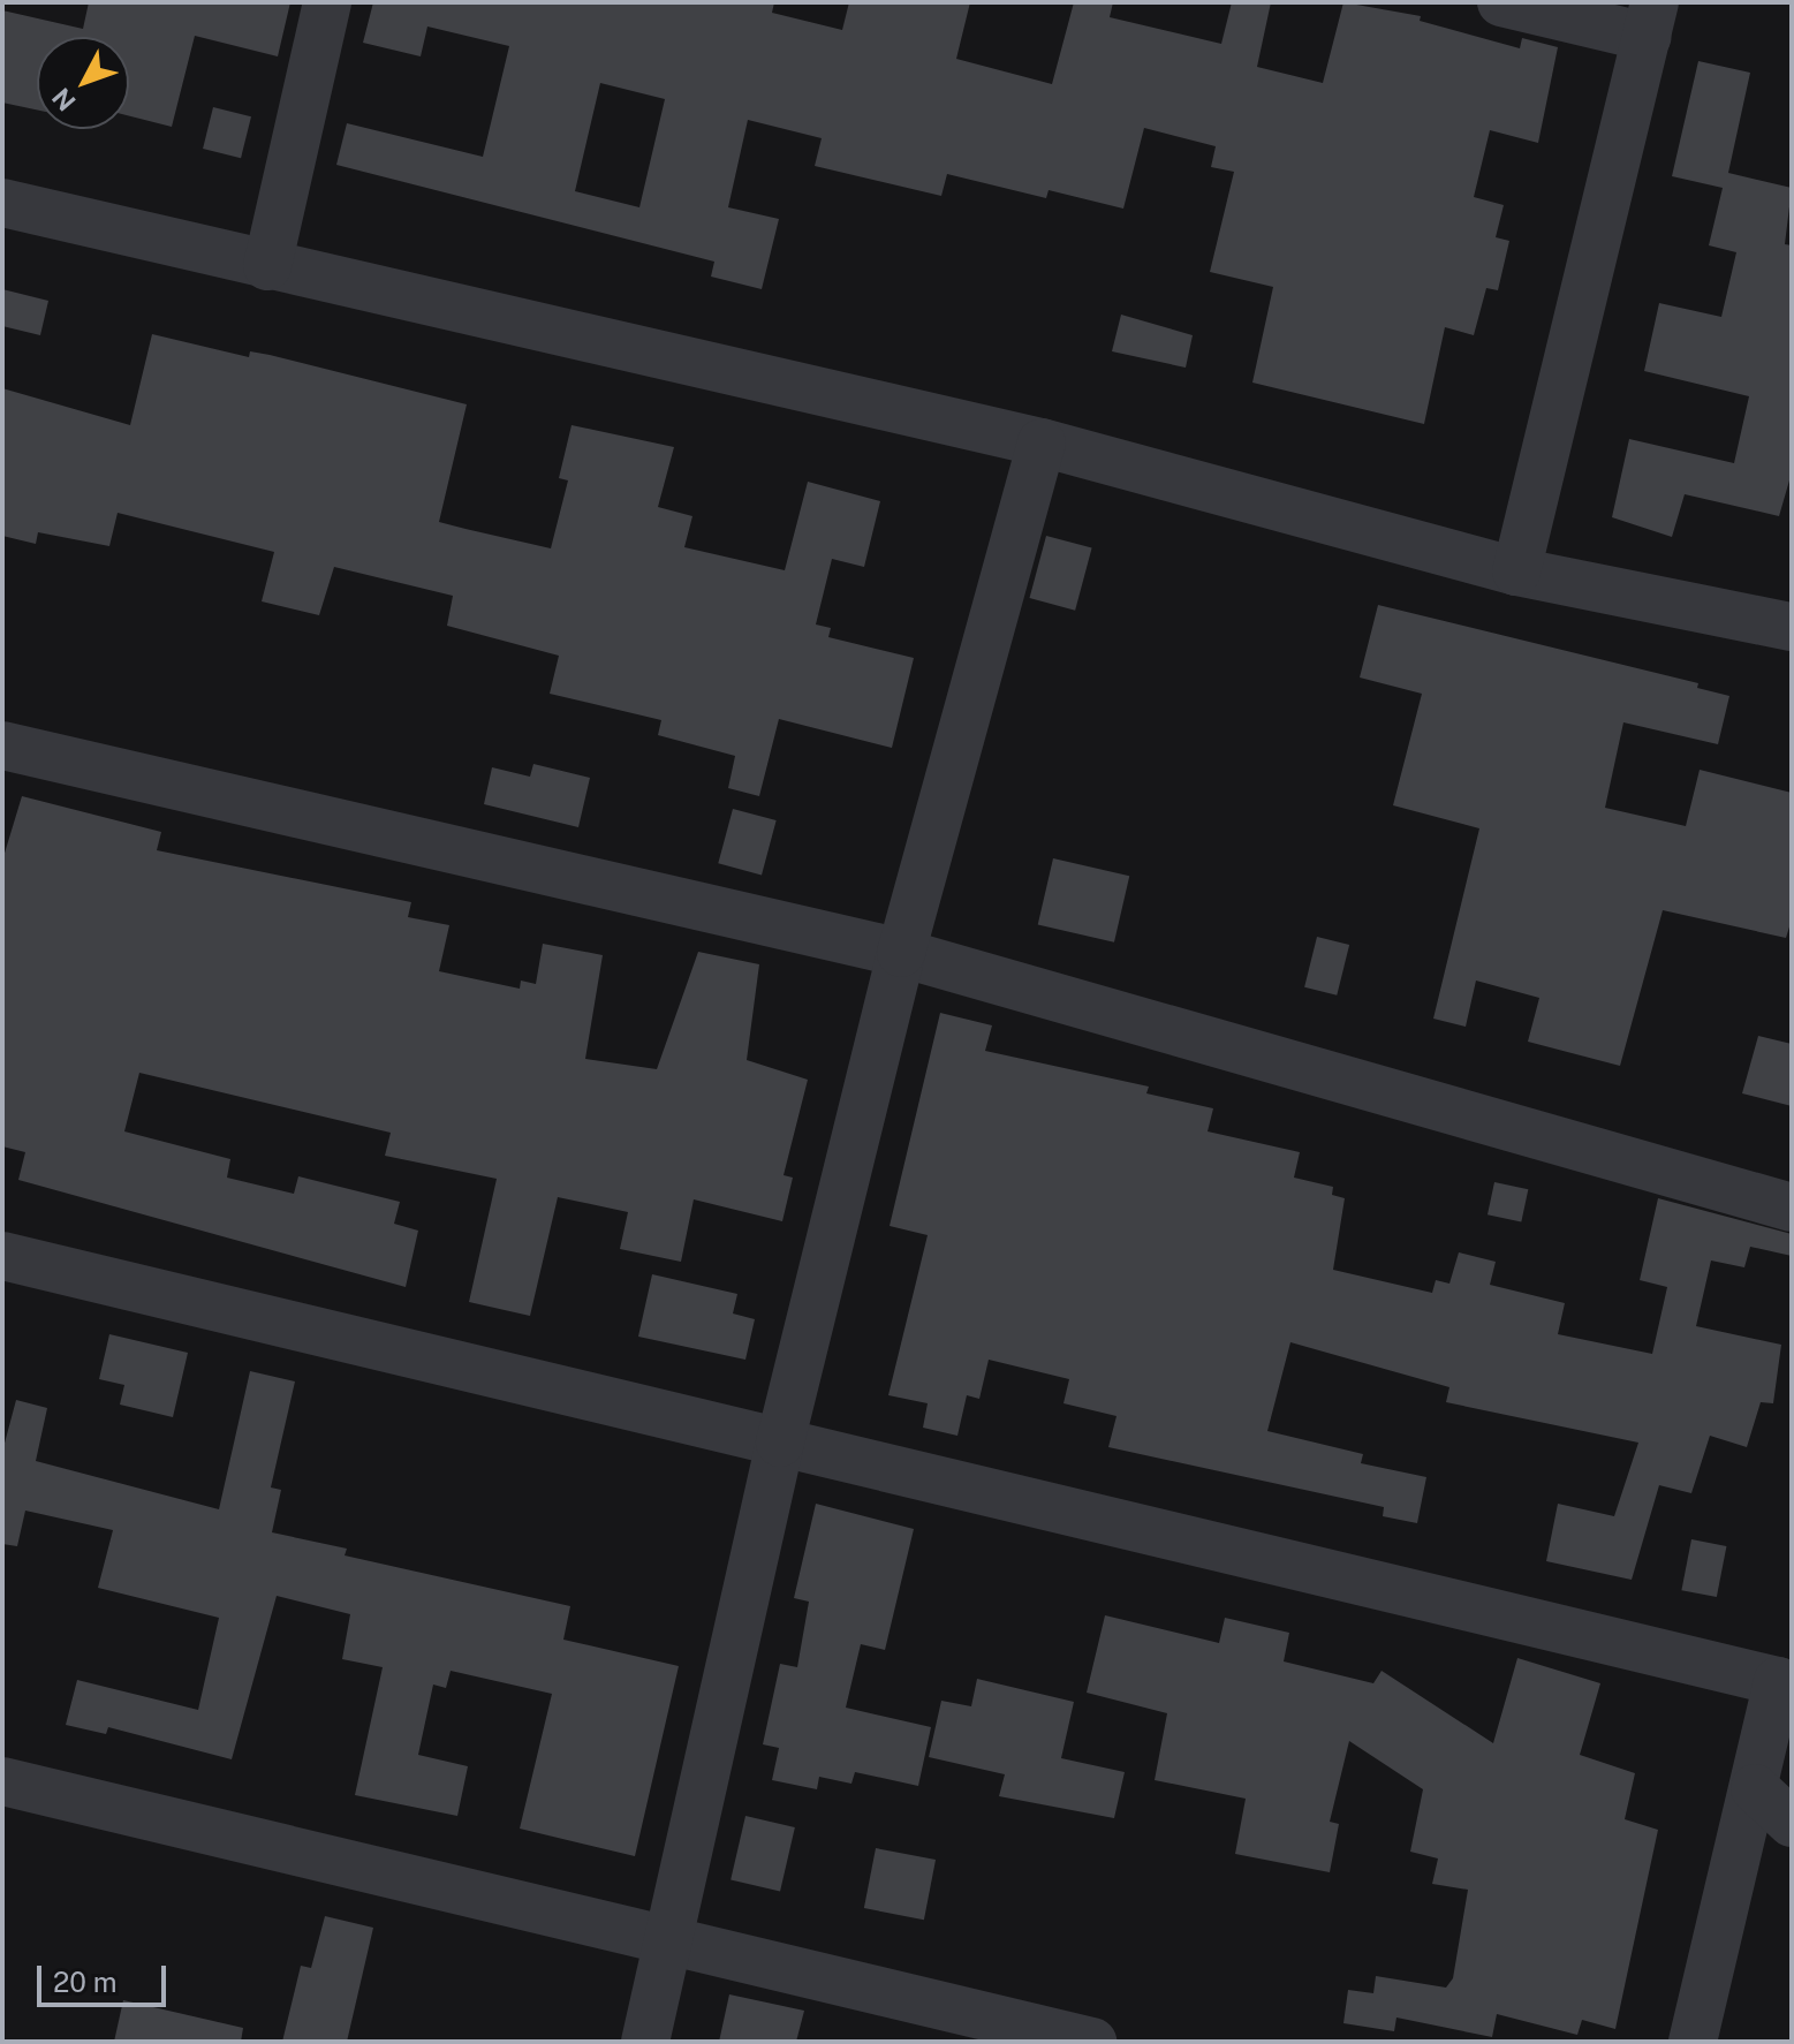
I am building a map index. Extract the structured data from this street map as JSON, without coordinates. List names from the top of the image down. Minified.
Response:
{"scale_bar":"20 m","north":"bottom left"}
